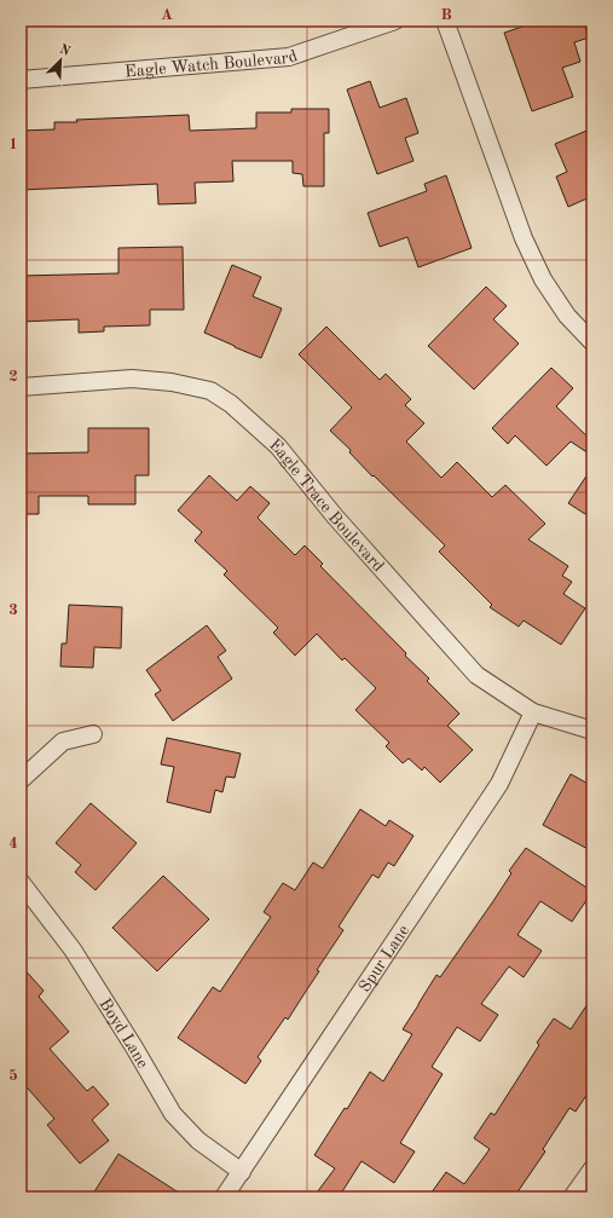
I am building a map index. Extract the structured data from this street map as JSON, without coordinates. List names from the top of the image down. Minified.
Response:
{"streets":{"street":["Eagle Watch Boulevard","Eagle Trace Boulevard","Spur Lane","Boyd Lane"]},"crossings":[["Eagle Trace Boulevard","Spur Lane"],["Spur Lane","Boyd Lane"]],"north":"top right","grid":{"columns":["A","B"],"rows":["1","2","3","4","5"]}}
